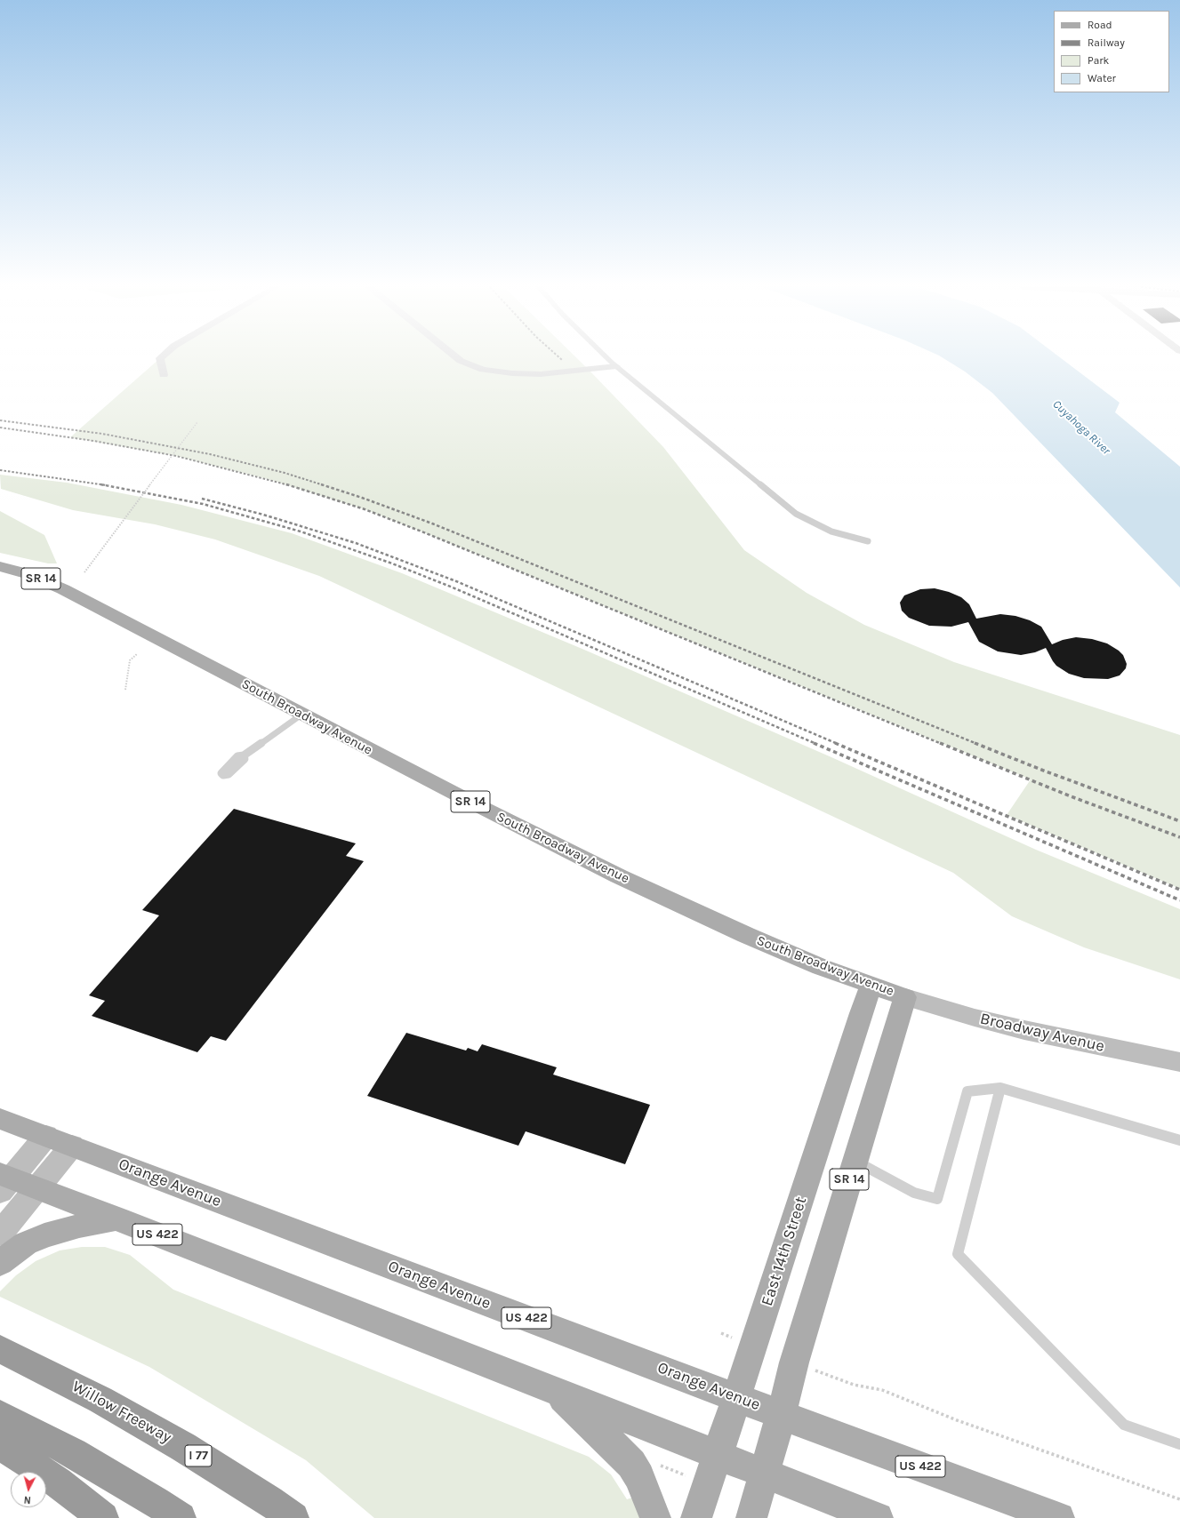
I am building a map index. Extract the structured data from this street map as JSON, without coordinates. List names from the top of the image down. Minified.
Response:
{"streets":{"highway":["Willow Freeway","I 77"],"main road":["SR 14","South Broadway Avenue","Orange Avenue","US 422","East 14th Street"],"street":["Broadway Avenue"]},"crossings":[["SR 14","South Broadway Avenue"],["SR 14","Broadway Avenue"],["SR 14","Orange Avenue"],["South Broadway Avenue","Broadway Avenue"],["South Broadway Avenue","East 14th Street"],["Orange Avenue","East 14th Street"],["US 422","East 14th Street"]],"water":["Cuyahoga River"],"legend":["Road","Railway","Park","Water"],"north":"bottom"}
